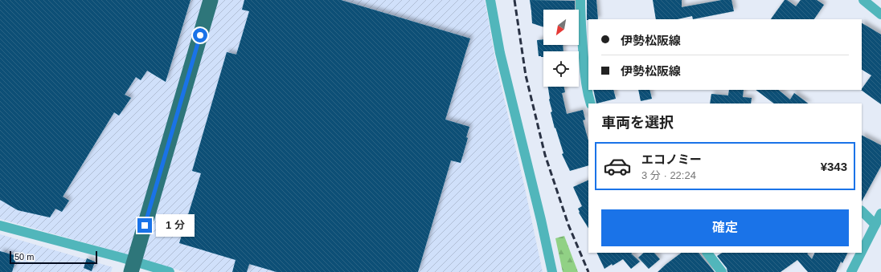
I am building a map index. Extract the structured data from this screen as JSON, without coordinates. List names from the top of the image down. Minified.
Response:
{"scale_bar":"50 m","north":"bottom left","page":{"banner":["伊勢松阪線","伊勢松阪線"],"heading":"車両を選択","list":[{"name":"エコノミー","note":"3 分 · 22:24","value":"¥343"}],"buttons":"確定","bubble":"1 分","scale":"50 m"}}
